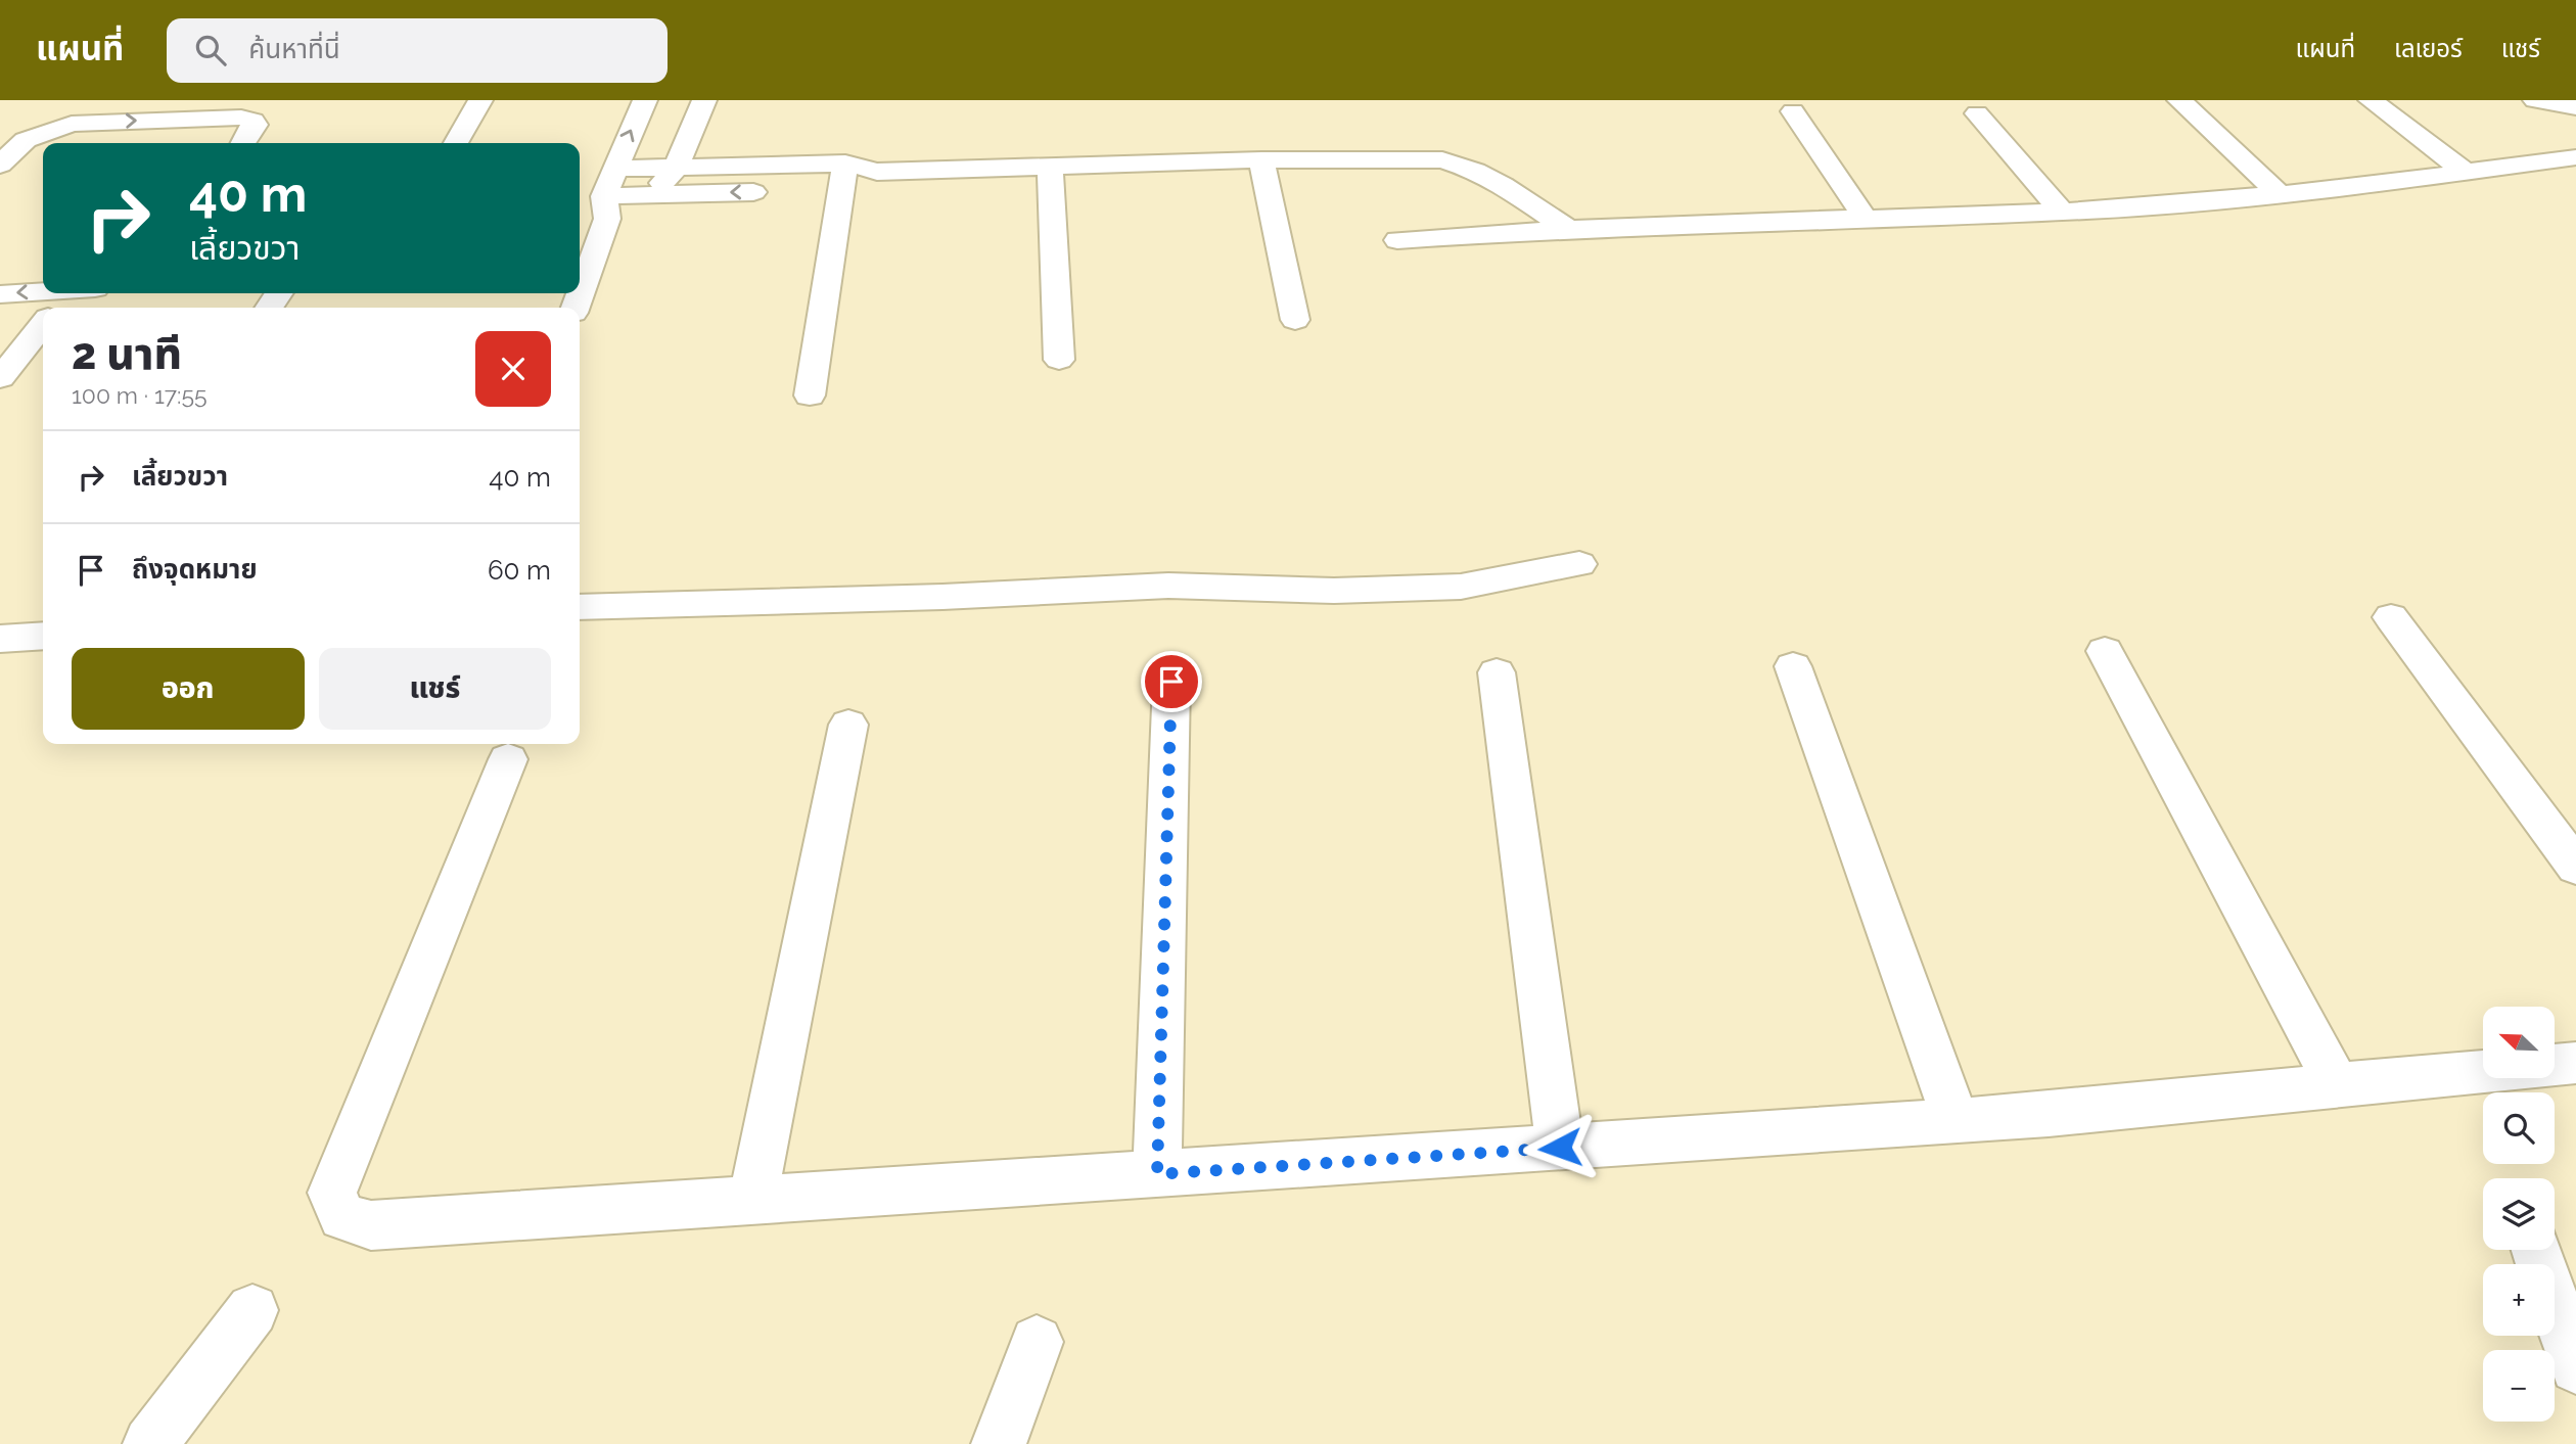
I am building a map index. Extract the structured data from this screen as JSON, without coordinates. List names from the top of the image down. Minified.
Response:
{"north":"top left","page":{"header":"แผนที่","search":"ค้นหาที่นี่","nav":["แผนที่","เลเยอร์","แชร์"],"turn":["40 m","เลี้ยวขวา"],"heading":["2 นาที","100 m · 17:55"],"list":[{"name":"เลี้ยวขวา","value":"40 m"},{"name":"ถึงจุดหมาย","value":"60 m"}],"buttons":["ออก","แชร์"],"map_buttons":["+","−"]}}
